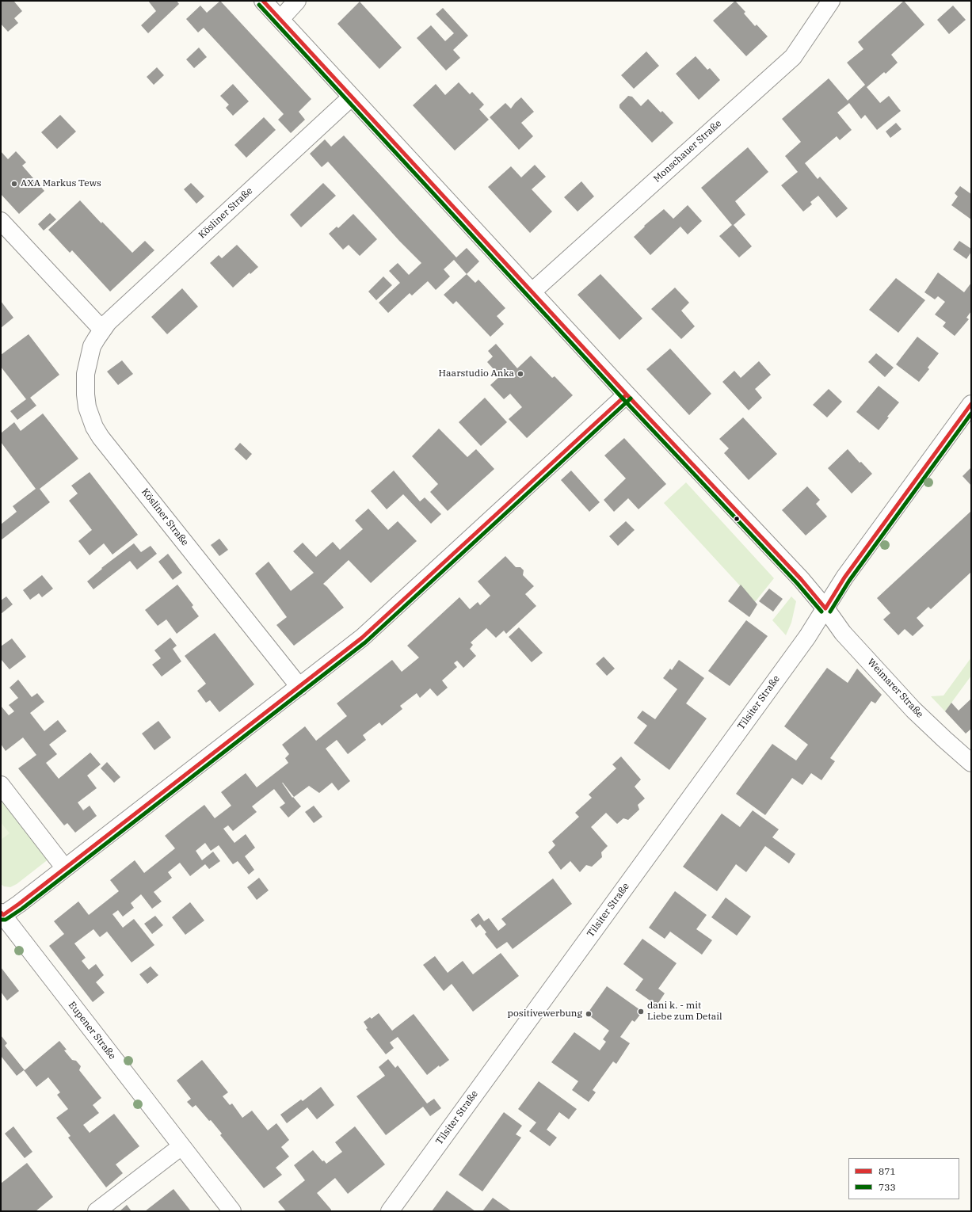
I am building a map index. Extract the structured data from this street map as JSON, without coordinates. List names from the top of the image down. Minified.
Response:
{"streets":{"street":["Monschauer Straße","Kösliner Straße","Weimarer Straße","Tilsiter Straße","Eupener Straße"]},"crossings":[["Weimarer Straße","Tilsiter Straße"]],"places":["AXA Markus Tews","Haarstudio Anka","dani k. - mit Liebe zum Detail","positivewerbung"],"lines":["transit line 871","transit line 733"],"legend":["871","733"]}
